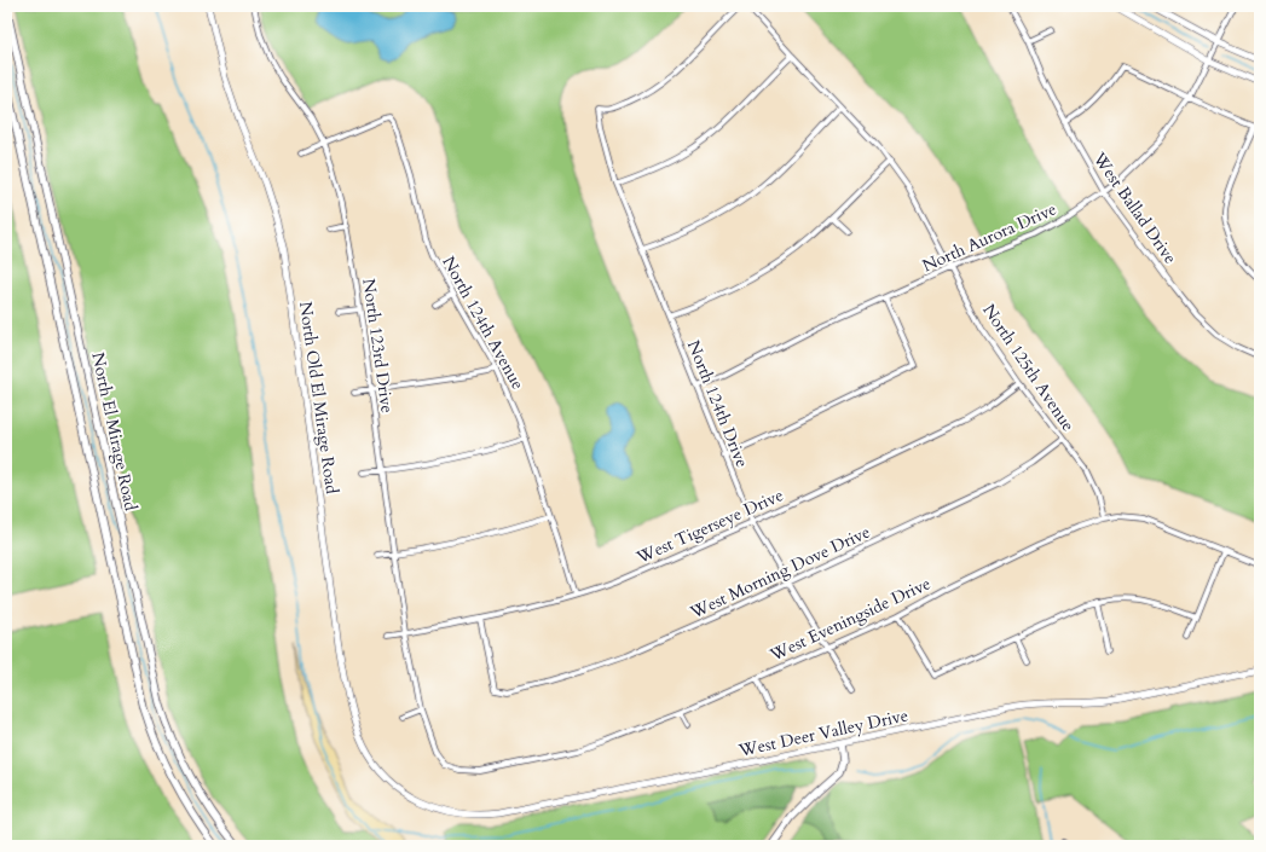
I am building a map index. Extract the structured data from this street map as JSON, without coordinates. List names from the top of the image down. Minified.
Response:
{"streets":{"main road":["North El Mirage Road"],"street":["West Ballad Drive","North Aurora Drive","North 124th Avenue","North 123rd Drive","North 125th Avenue","North Old El Mirage Road","North 124th Drive","West Tigerseye Drive","West Morning Dove Drive","West Eveningside Drive","West Deer Valley Drive"]},"crossings":[["West Ballad Drive","North Aurora Drive"],["North Aurora Drive","North 125th Avenue"],["North Aurora Drive","North 124th Drive"],["North 124th Avenue","North 123rd Drive"],["North 124th Avenue","West Tigerseye Drive"],["North 123rd Drive","West Tigerseye Drive"],["North 123rd Drive","West Eveningside Drive"],["North 125th Avenue","West Tigerseye Drive"],["North 125th Avenue","West Morning Dove Drive"],["North 125th Avenue","West Eveningside Drive"],["North Old El Mirage Road","West Deer Valley Drive"],["North 124th Drive","West Tigerseye Drive"],["North 124th Drive","West Morning Dove Drive"],["North 124th Drive","West Eveningside Drive"],["West Tigerseye Drive","West Morning Dove Drive"]]}
